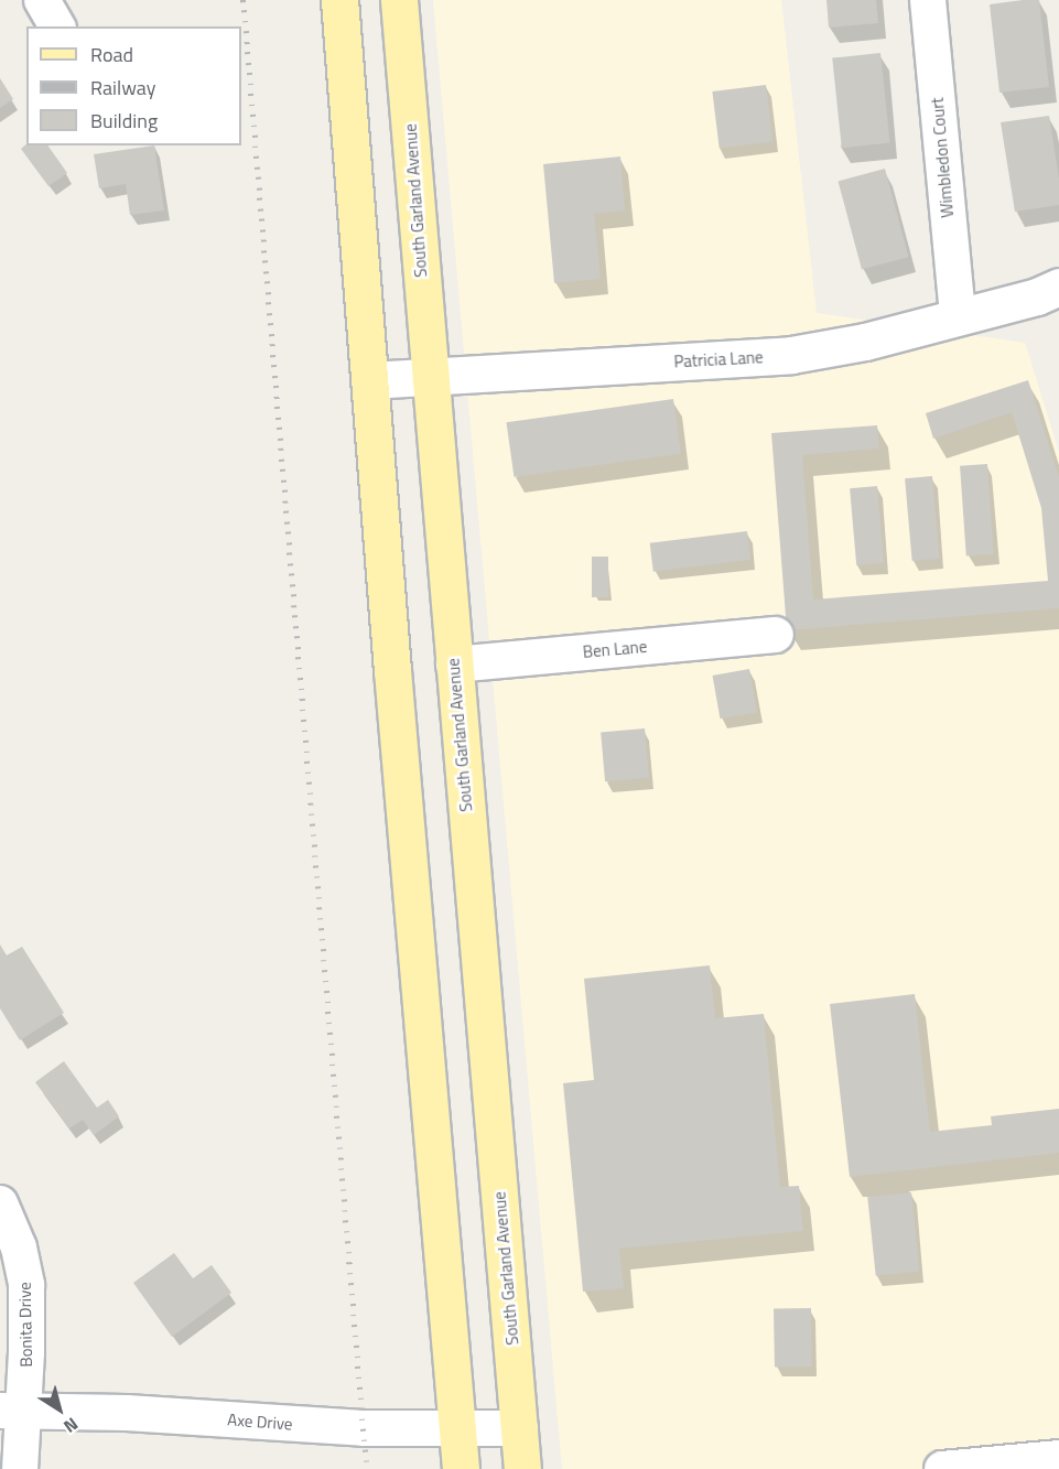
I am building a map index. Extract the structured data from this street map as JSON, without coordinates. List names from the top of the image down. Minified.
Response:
{"streets":{"main road":["South Garland Avenue"],"street":["Wimbledon Court","Patricia Lane","Ben Lane","Bonita Drive","Axe Drive"]},"crossings":[["Wimbledon Court","Patricia Lane"],["South Garland Avenue","Patricia Lane"],["South Garland Avenue","Ben Lane"],["South Garland Avenue","Axe Drive"],["Bonita Drive","Axe Drive"]],"legend":["Road","Railway","Building"],"north":"bottom right"}
